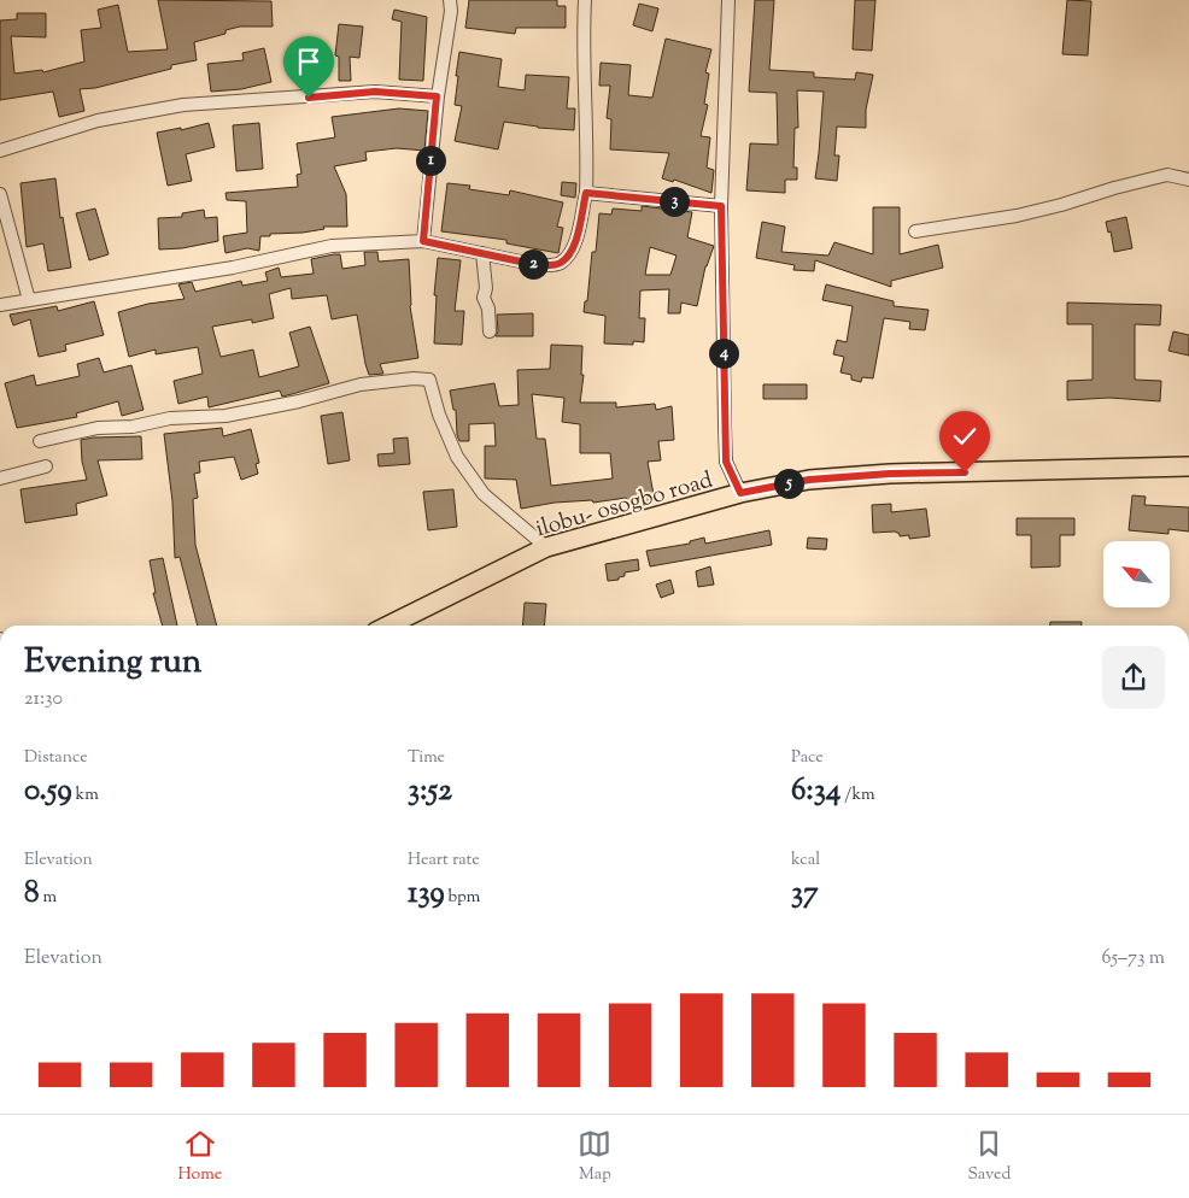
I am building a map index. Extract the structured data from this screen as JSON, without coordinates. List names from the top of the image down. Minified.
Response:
{"streets":{"main road":["ilobu- osogbo road"]},"north":"top left","page":{"pins":["1","3","2","4","5"],"heading":["Evening run","21:30"],"stats":[["Distance","0.59 km"],["Time","3:52"],["Pace","6:34 /km"],["Elevation","8 m"],["Heart rate","139 bpm"],["kcal","37"]],"chart":["Elevation","65–73 m"],"tabs":["Home","Map","Saved"]}}
